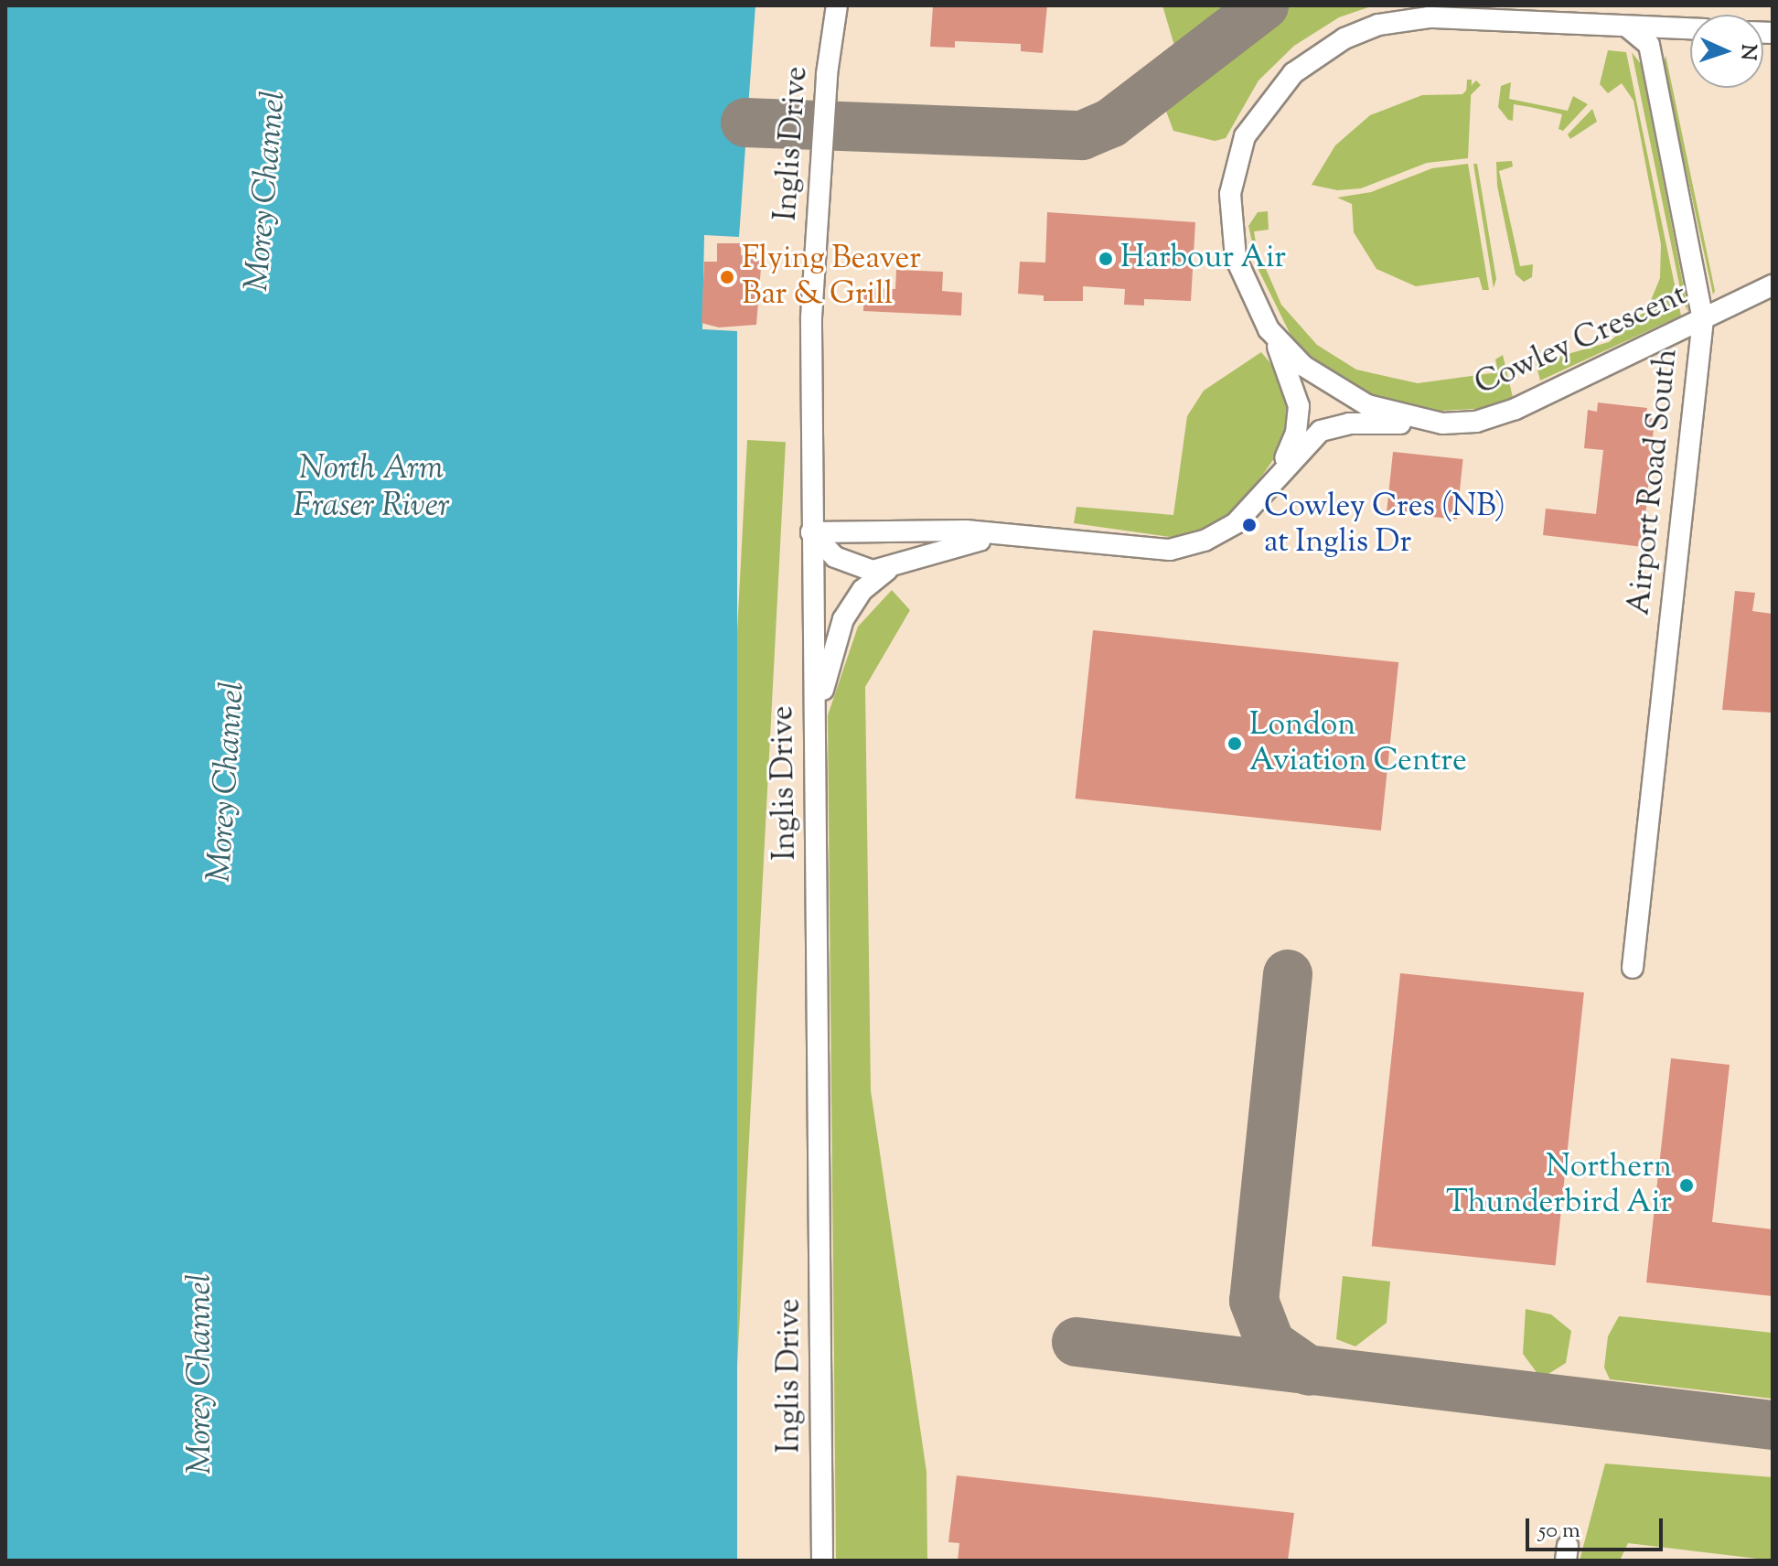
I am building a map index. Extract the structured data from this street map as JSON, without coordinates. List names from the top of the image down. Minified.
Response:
{"streets":{"street":["Inglis Drive","Cowley Crescent","Airport Road South"]},"crossings":[["Cowley Crescent","Airport Road South"]],"water":["Morey Channel","North Arm Fraser River"],"places":["Harbour Air","Flying Beaver Bar & Grill","Cowley Cres (NB) at Inglis Dr","London Aviation Centre","Northern Thunderbird Air"],"scale_bar":"50 m","north":"right"}
